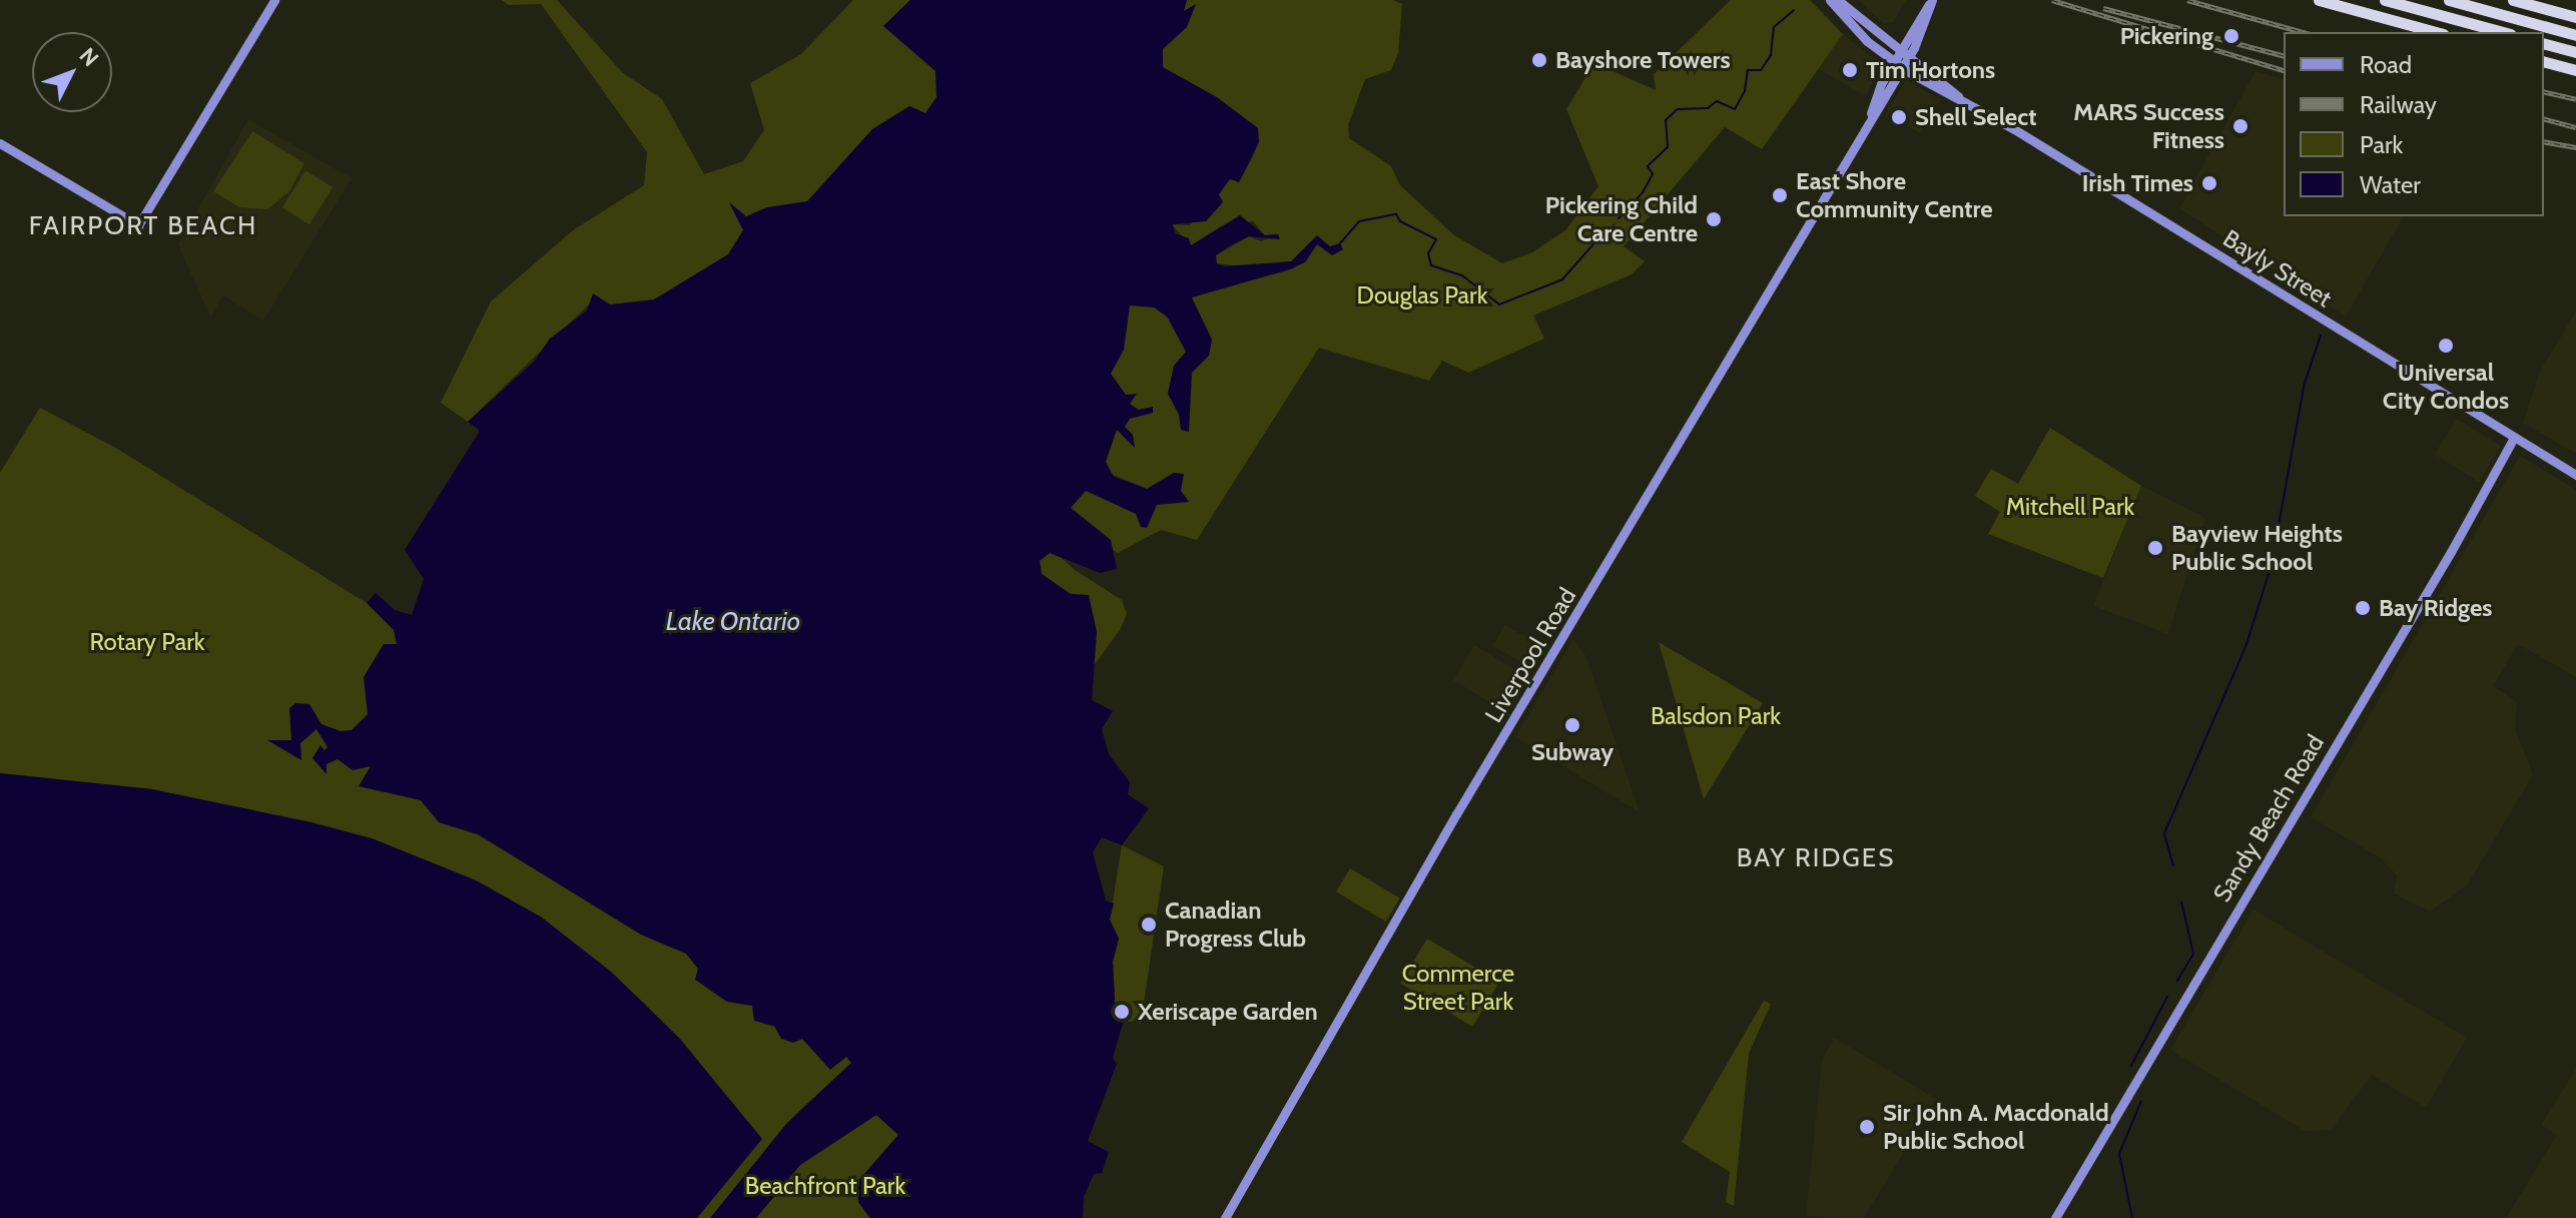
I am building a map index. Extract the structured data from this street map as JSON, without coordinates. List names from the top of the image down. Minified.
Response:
{"streets":{"street":["Bayly Street","Liverpool Road","Sandy Beach Road"]},"crossings":[["Bayly Street","Liverpool Road"],["Bayly Street","Sandy Beach Road"]],"districts":["FAIRPORT BEACH","BAY RIDGES"],"water":["Lake Ontario"],"parks":["Douglas Park","Mitchell Park","Rotary Park","Balsdon Park","Commerce Street Park","Beachfront Park"],"places":["Pickering","Bayshore Towers","Tim Hortons","Shell Select","MARS Success Fitness","Irish Times","East Shore Community Centre","Pickering Child Care Centre","Universal City Condos","Bayview Heights Public School","Bay Ridges","Subway","Canadian Progress Club","Xeriscape Garden","Sir John A. Macdonald Public School"],"legend":["Road","Railway","Park","Water"],"north":"top right"}
